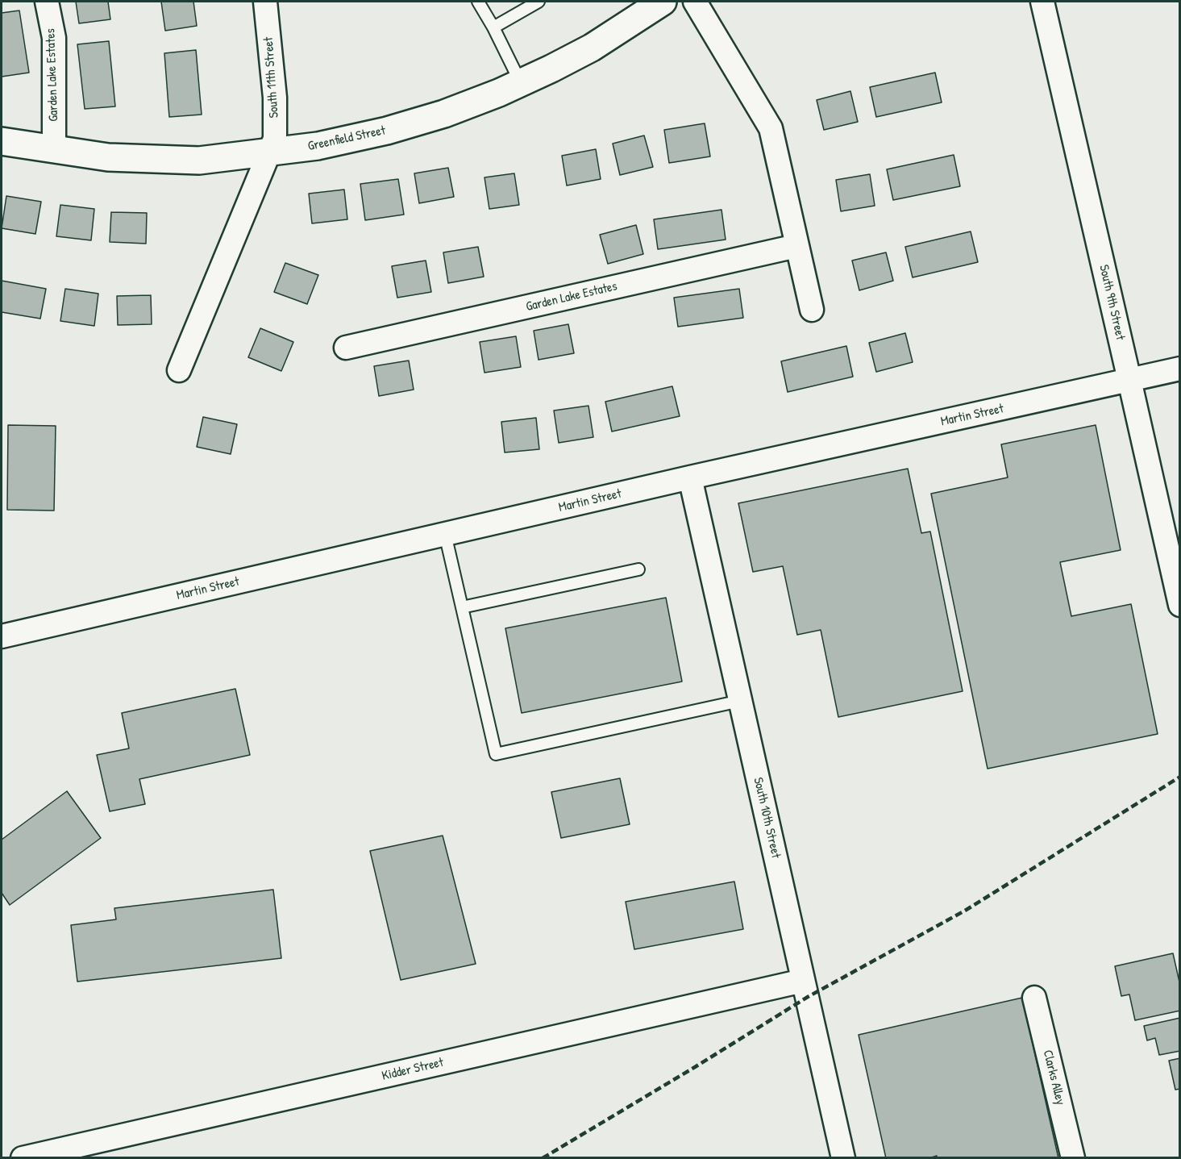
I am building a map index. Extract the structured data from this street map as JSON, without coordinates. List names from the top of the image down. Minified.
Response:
{"streets":{"main road":["Greenfield Street"],"street":["Garden Lake Estates","South 11th Street","South 9th Street","Martin Street","South 10th Street","Kidder Street","Clarks Alley"]},"crossings":[["Garden Lake Estates","Greenfield Street"],["South 11th Street","Greenfield Street"],["South 9th Street","Martin Street"],["Martin Street","South 10th Street"],["South 10th Street","Kidder Street"]]}
